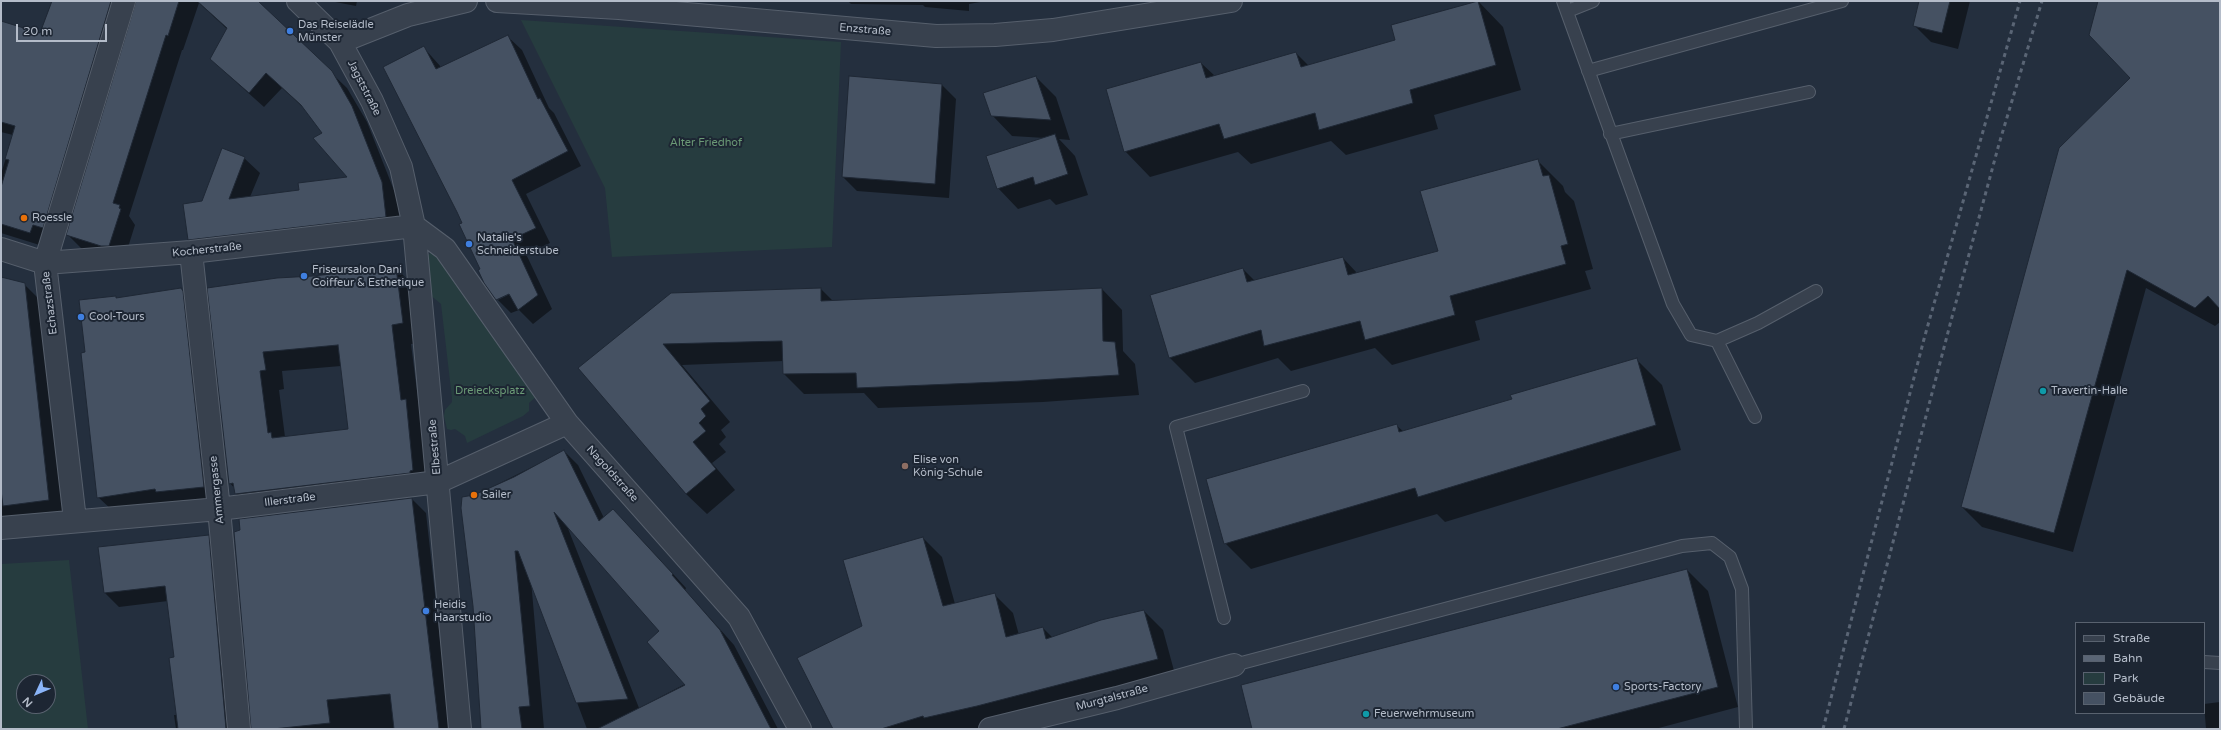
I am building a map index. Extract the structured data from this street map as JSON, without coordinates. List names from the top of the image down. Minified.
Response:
{"streets":{"street":["Enzstraße","Jagststraße","Kocherstraße","Echazstraße","Elbestraße","Nagoldstraße","Ammergasse","Illerstraße","Murgtalstraße"]},"crossings":[["Jagststraße","Elbestraße"],["Kocherstraße","Echazstraße"],["Kocherstraße","Elbestraße"],["Kocherstraße","Nagoldstraße"],["Kocherstraße","Ammergasse"],["Echazstraße","Illerstraße"],["Elbestraße","Nagoldstraße"],["Elbestraße","Illerstraße"],["Nagoldstraße","Illerstraße"],["Ammergasse","Illerstraße"]],"parks":["Alter Friedhof","Dreiecksplatz"],"places":["Das Reiselädle Münster","Roessle","Natalie's Schneiderstube","Friseursalon Dani Coiffeur & Esthetique","Cool-Tours","Travertin-Halle","Elise von König-Schule","Sailer","Heidis Haarstudio","Sports-Factory","Feuerwehrmuseum"],"legend":["Straße","Bahn","Park","Gebäude"],"scale_bar":"20 m","north":"bottom left"}
